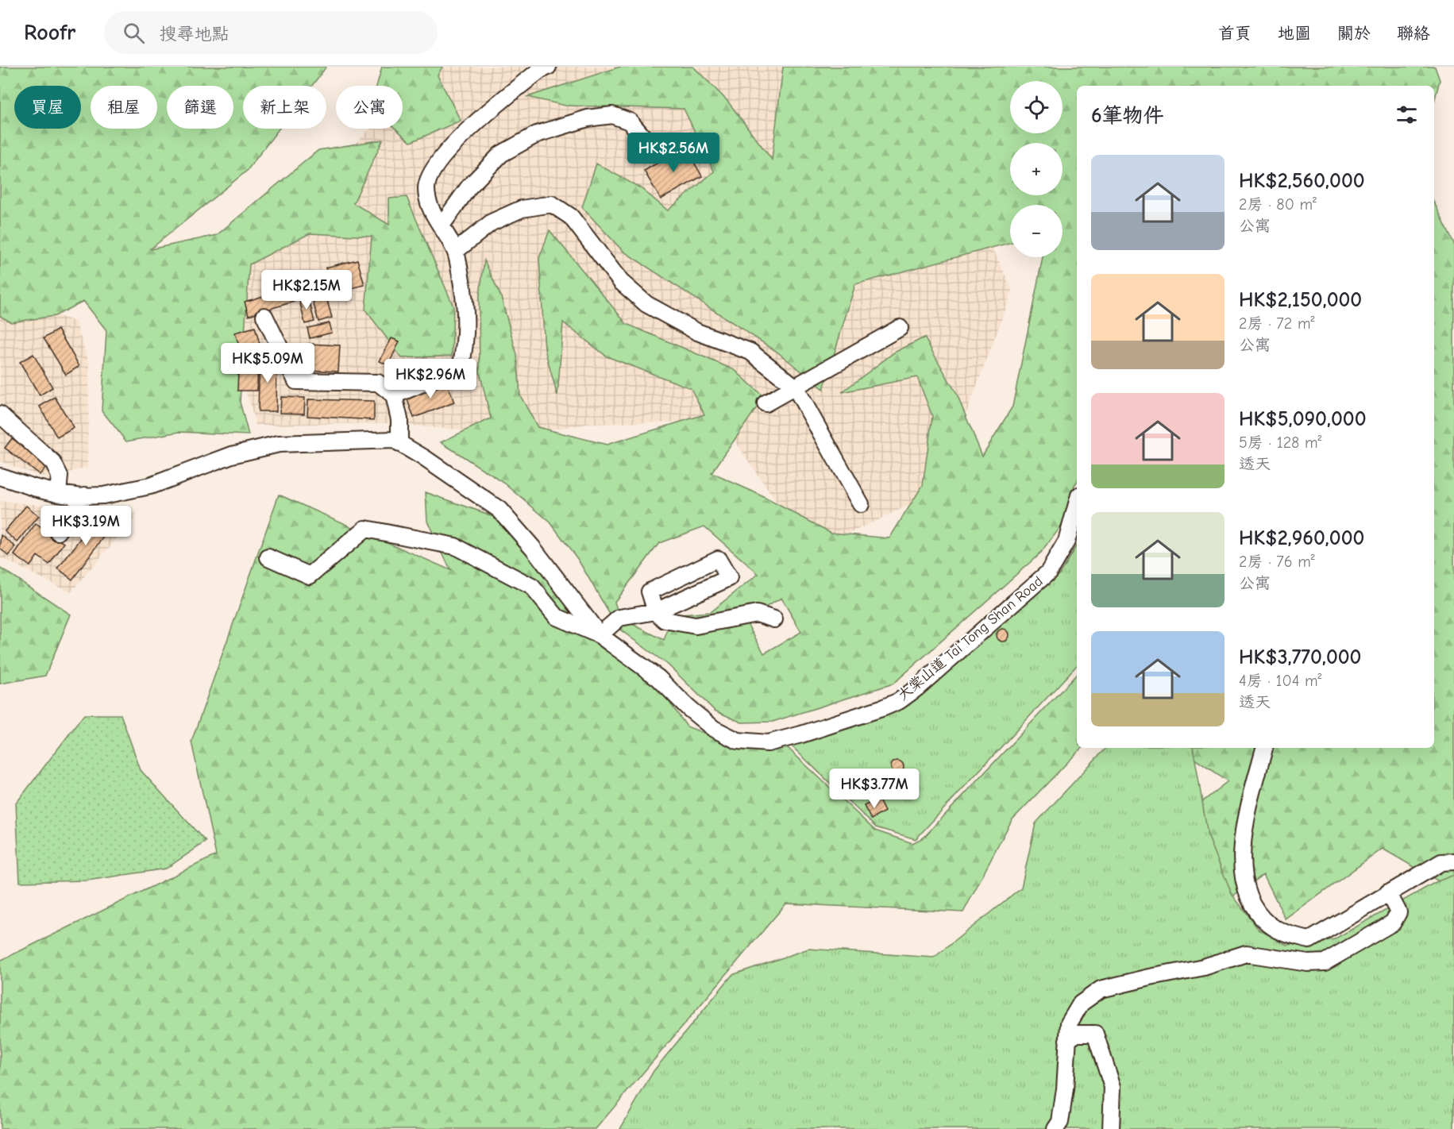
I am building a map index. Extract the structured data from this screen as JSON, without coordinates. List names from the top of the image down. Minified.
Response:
{"streets":{"street":["大棠山道 Tai Tong Shan Road"]},"page":{"header":"Roofr","search":"搜尋地點","nav":["首頁","地圖","關於","聯絡"],"map_buttons":["+","−"],"chip":["買屋","租屋","篩選","新上架","公寓"],"heading":"6筆物件","price":["HK$2.56M","HK$2.15M","HK$5.09M","HK$2.96M","HK$3.19M","HK$3.77M"],"list":[{"name":"HK$2,560,000","note":"2房 · 80 m² · 公寓"},{"name":"HK$2,150,000","note":"2房 · 72 m² · 公寓"},{"name":"HK$5,090,000","note":"5房 · 128 m² · 透天"},{"name":"HK$2,960,000","note":"2房 · 76 m² · 公寓"},{"name":"HK$3,770,000","note":"4房 · 104 m² · 透天"}]}}
